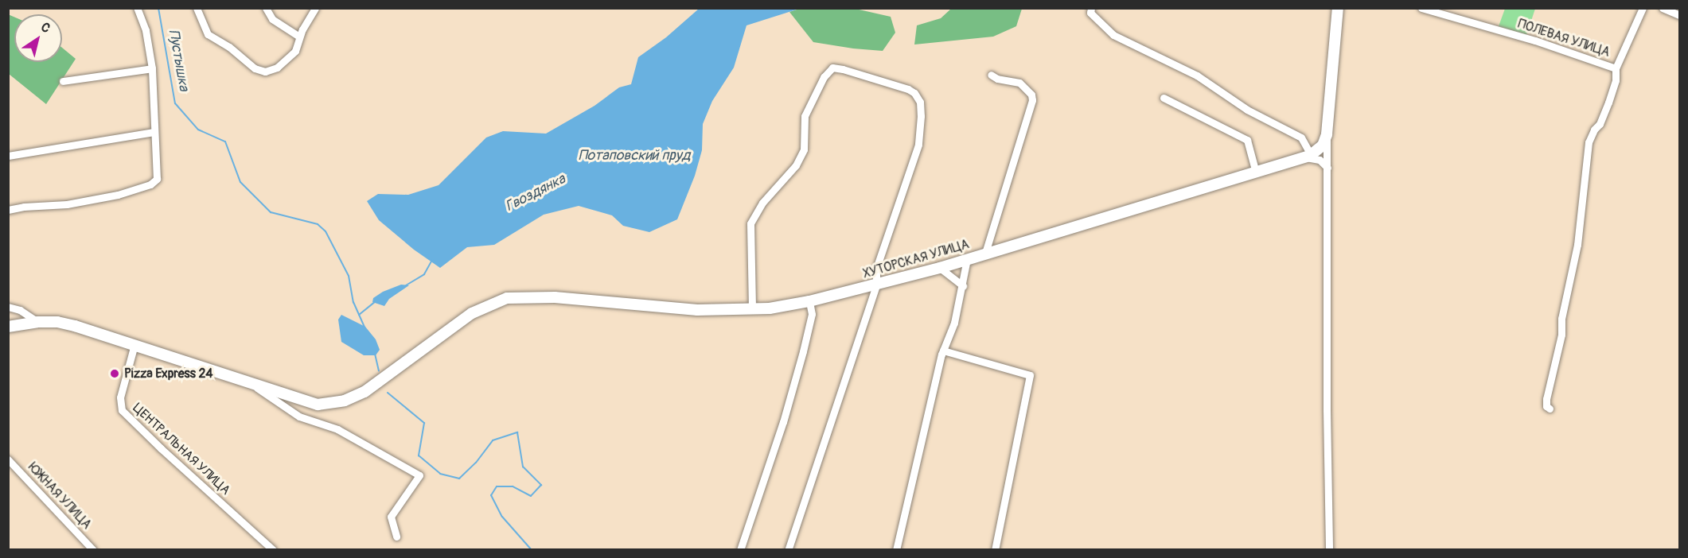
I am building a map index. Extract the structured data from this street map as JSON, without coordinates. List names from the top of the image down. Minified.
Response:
{"streets":{"main road":["ХУТОРСКАЯ УЛИЦА"],"street":["ПОЛЕВАЯ УЛИЦА","ЦЕНТРАЛЬНАЯ УЛИЦА","ЮЖНАЯ УЛИЦА"]},"crossings":[["ХУТОРСКАЯ УЛИЦА","ЦЕНТРАЛЬНАЯ УЛИЦА"]],"water":["Пустышка","Потаповский пруд","Гвоздянка"],"places":["Pizza Express 24"],"north":"top right"}
